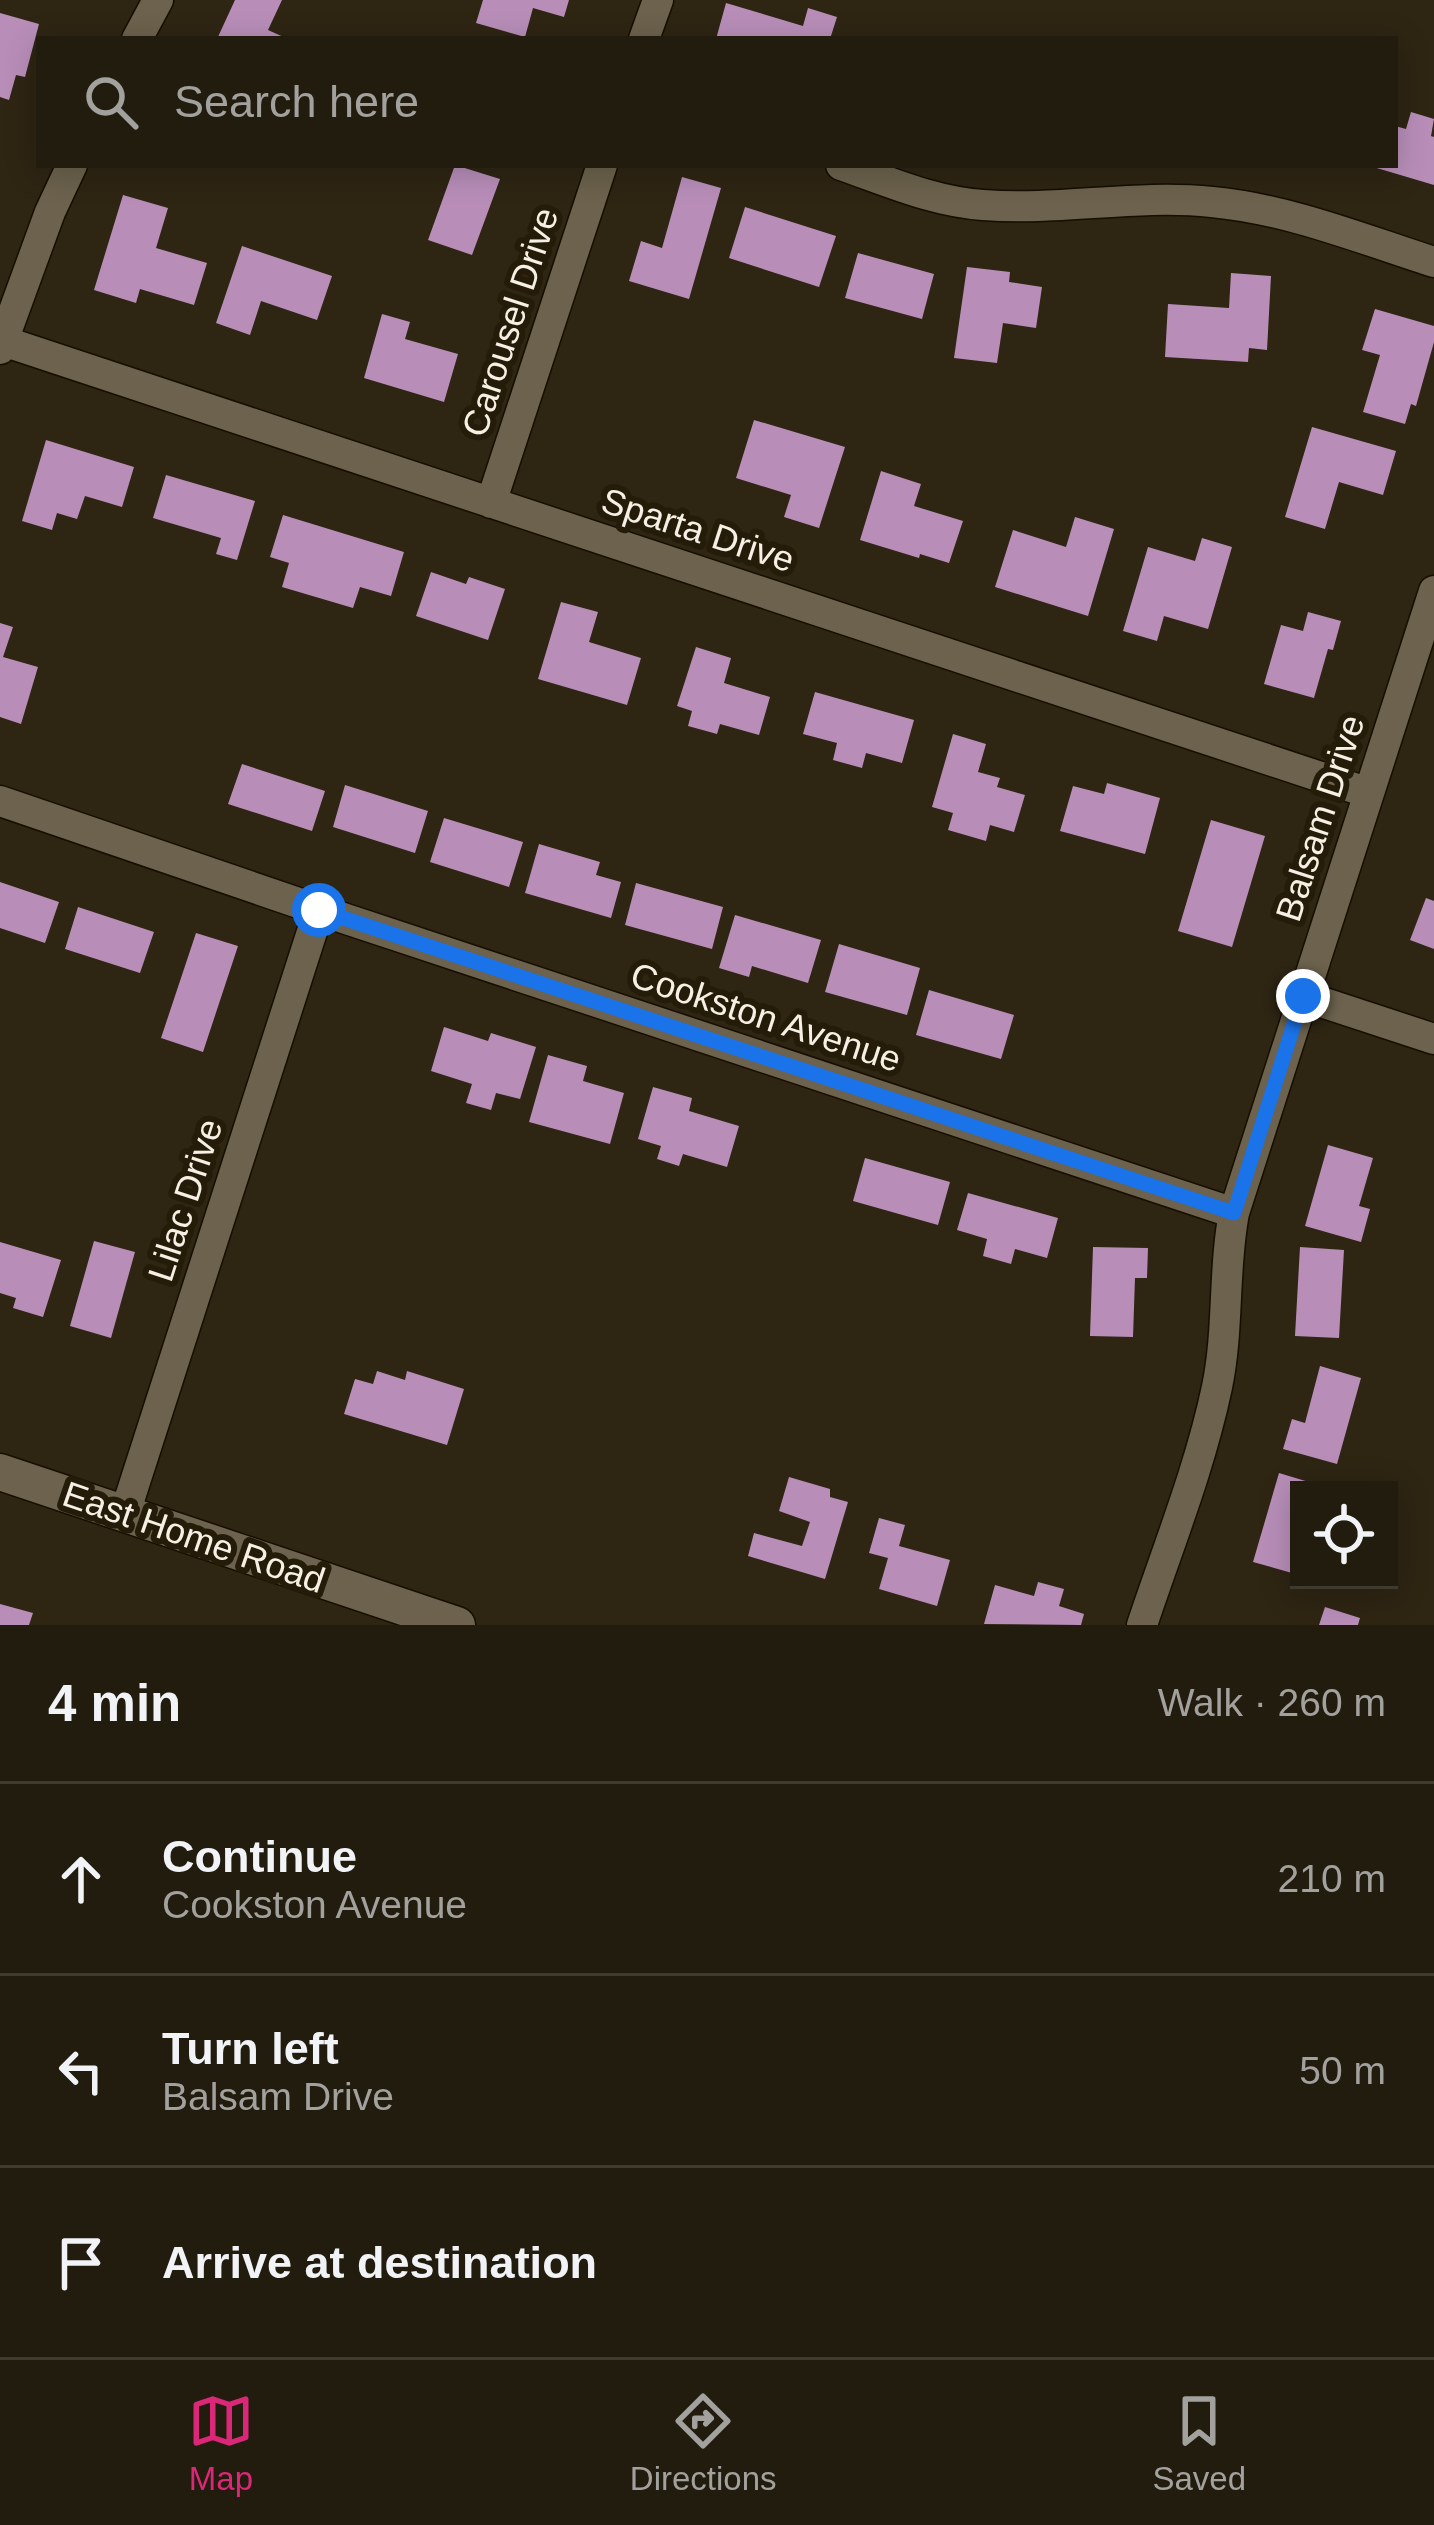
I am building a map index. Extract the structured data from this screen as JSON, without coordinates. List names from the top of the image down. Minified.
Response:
{"streets":{"street":["Carousel Drive","Sparta Drive","Balsam Drive","Cookston Avenue","Lilac Drive","East Home Road"]},"crossings":[["Carousel Drive","Sparta Drive"],["Sparta Drive","Balsam Drive"],["Balsam Drive","Cookston Avenue"],["Cookston Avenue","Lilac Drive"],["Lilac Drive","East Home Road"]],"page":{"search":"Search here","heading":["4 min","Walk · 260 m"],"list":[["Continue","Cookston Avenue","210 m"],["Turn left","Balsam Drive","50 m"],"Arrive at destination"],"nav":["Map","Directions","Saved"]}}
